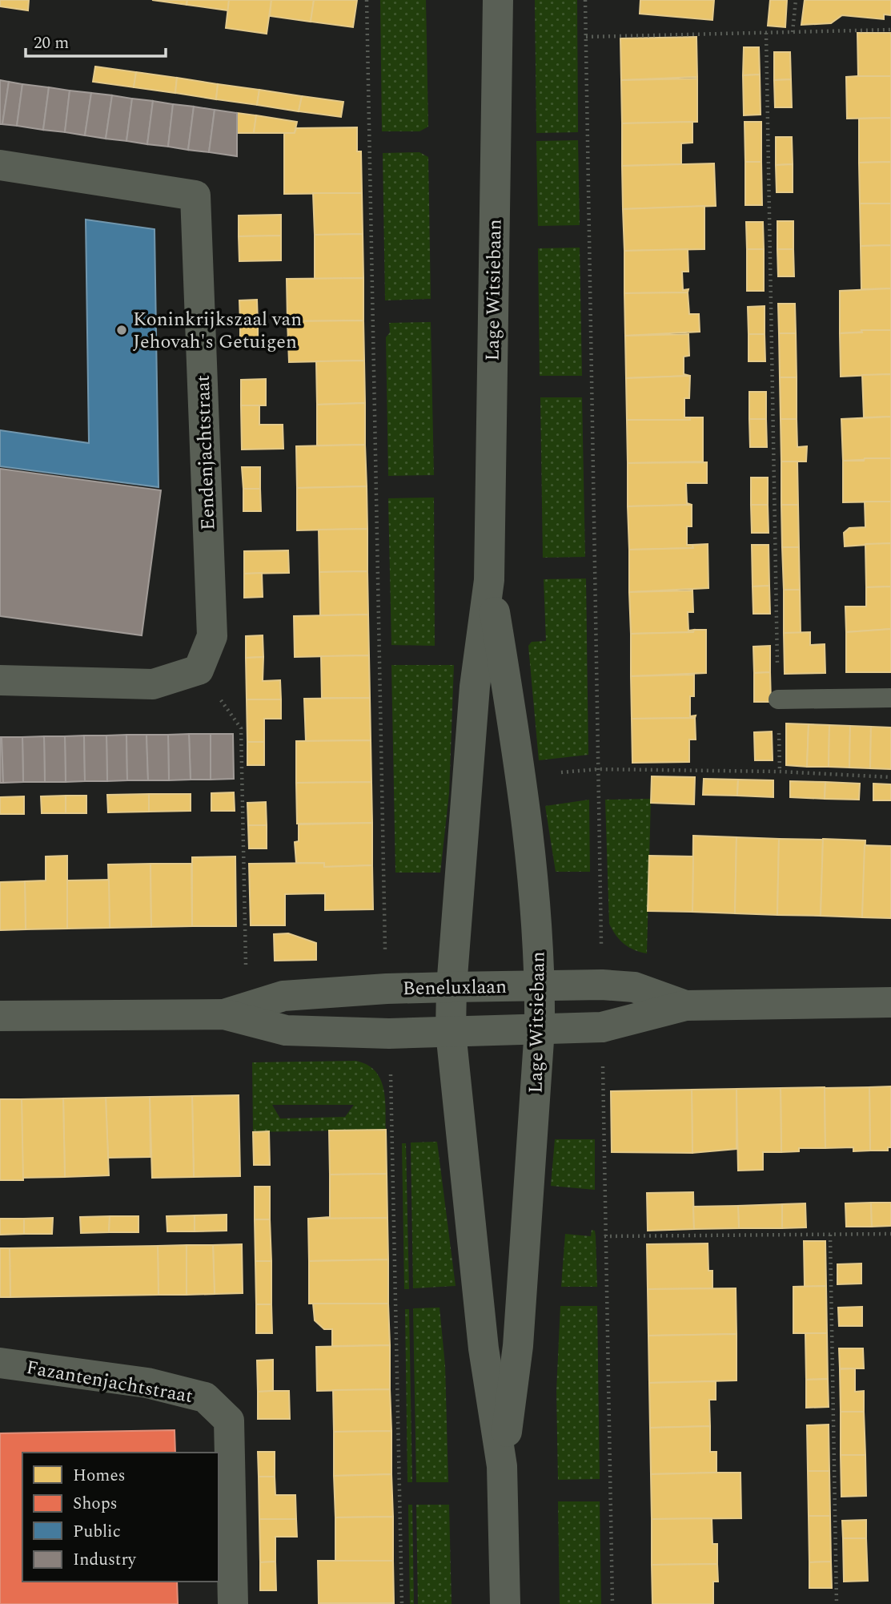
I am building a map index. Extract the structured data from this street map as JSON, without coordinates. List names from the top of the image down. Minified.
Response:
{"streets":{"street":["Lage Witsiebaan","Eendenjachtstraat","Beneluxlaan","Fazantenjachtstraat"]},"crossings":[["Lage Witsiebaan","Beneluxlaan"]],"places":["Koninkrijkszaal van Jehovah's Getuigen"],"legend":["Homes","Shops","Public","Industry"],"scale_bar":"20 m"}
